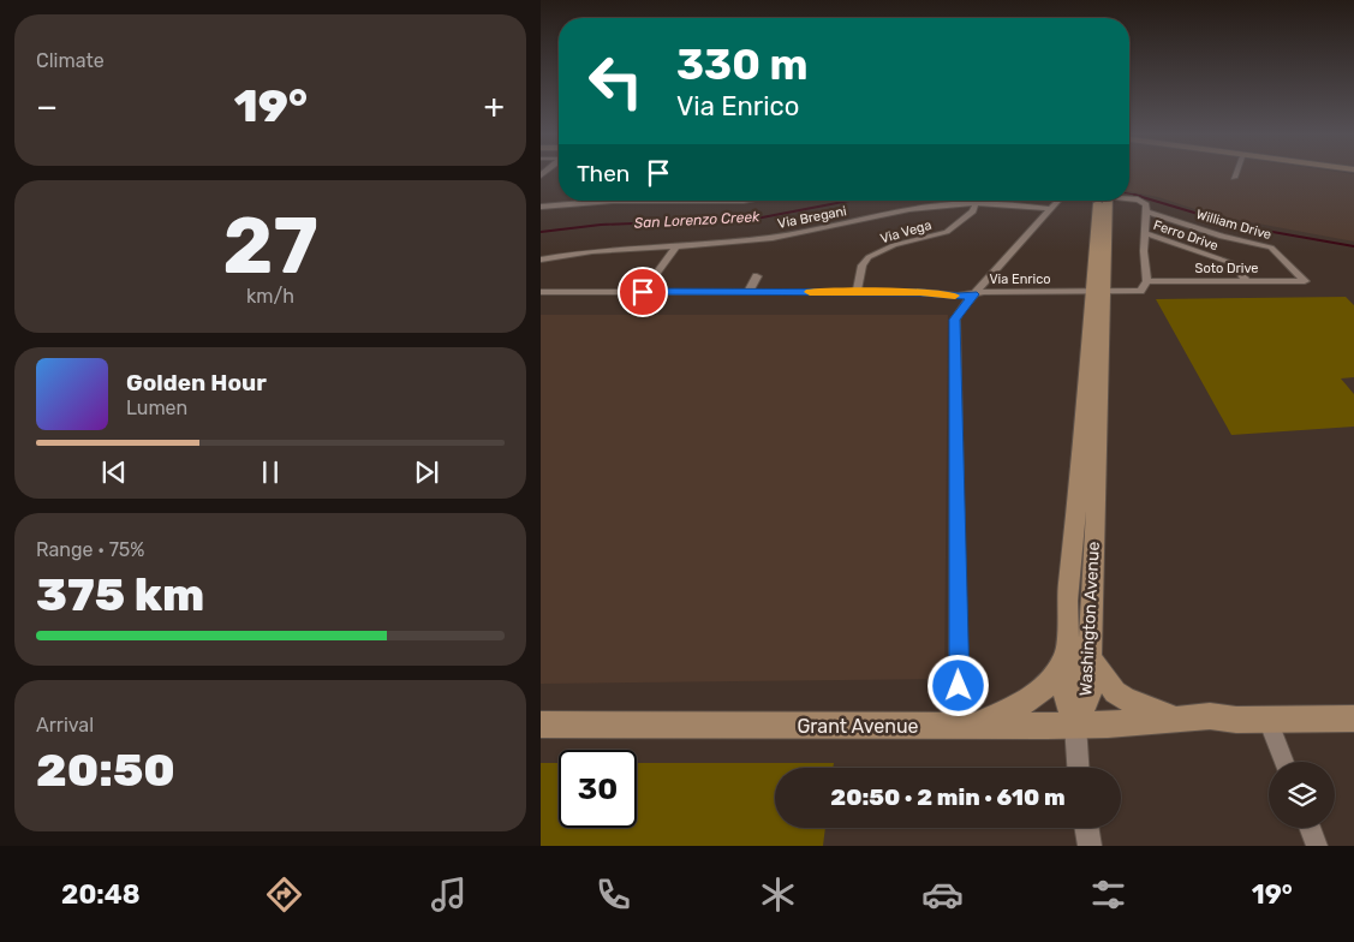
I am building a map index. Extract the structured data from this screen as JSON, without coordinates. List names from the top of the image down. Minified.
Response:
{"streets":{"main road":["Washington Avenue","Grant Avenue"],"street":["Via Bregani","William Drive","Via Vega","Ferro Drive","Soto Drive","Via Enrico"]},"crossings":[["Via Bregani","Via Vega"],["William Drive","Soto Drive"],["Via Vega","Via Enrico"],["Ferro Drive","Soto Drive"],["Soto Drive","Via Enrico"],["Via Enrico","Washington Avenue"],["Washington Avenue","Grant Avenue"]],"water":["San Lorenzo Creek"],"page":{"tile":["Climate",["27","km/h"],["Range · 75%","375 km"],["Arrival","20:50"]],"turn":["330 m","Via Enrico"],"heat":["−","19°","+"],"then":"Then","song":["Golden Hour","Lumen"],"limit":"30","trip":"20:50 · 2 min · 610 m","tabs":["20:48","19°"]}}
